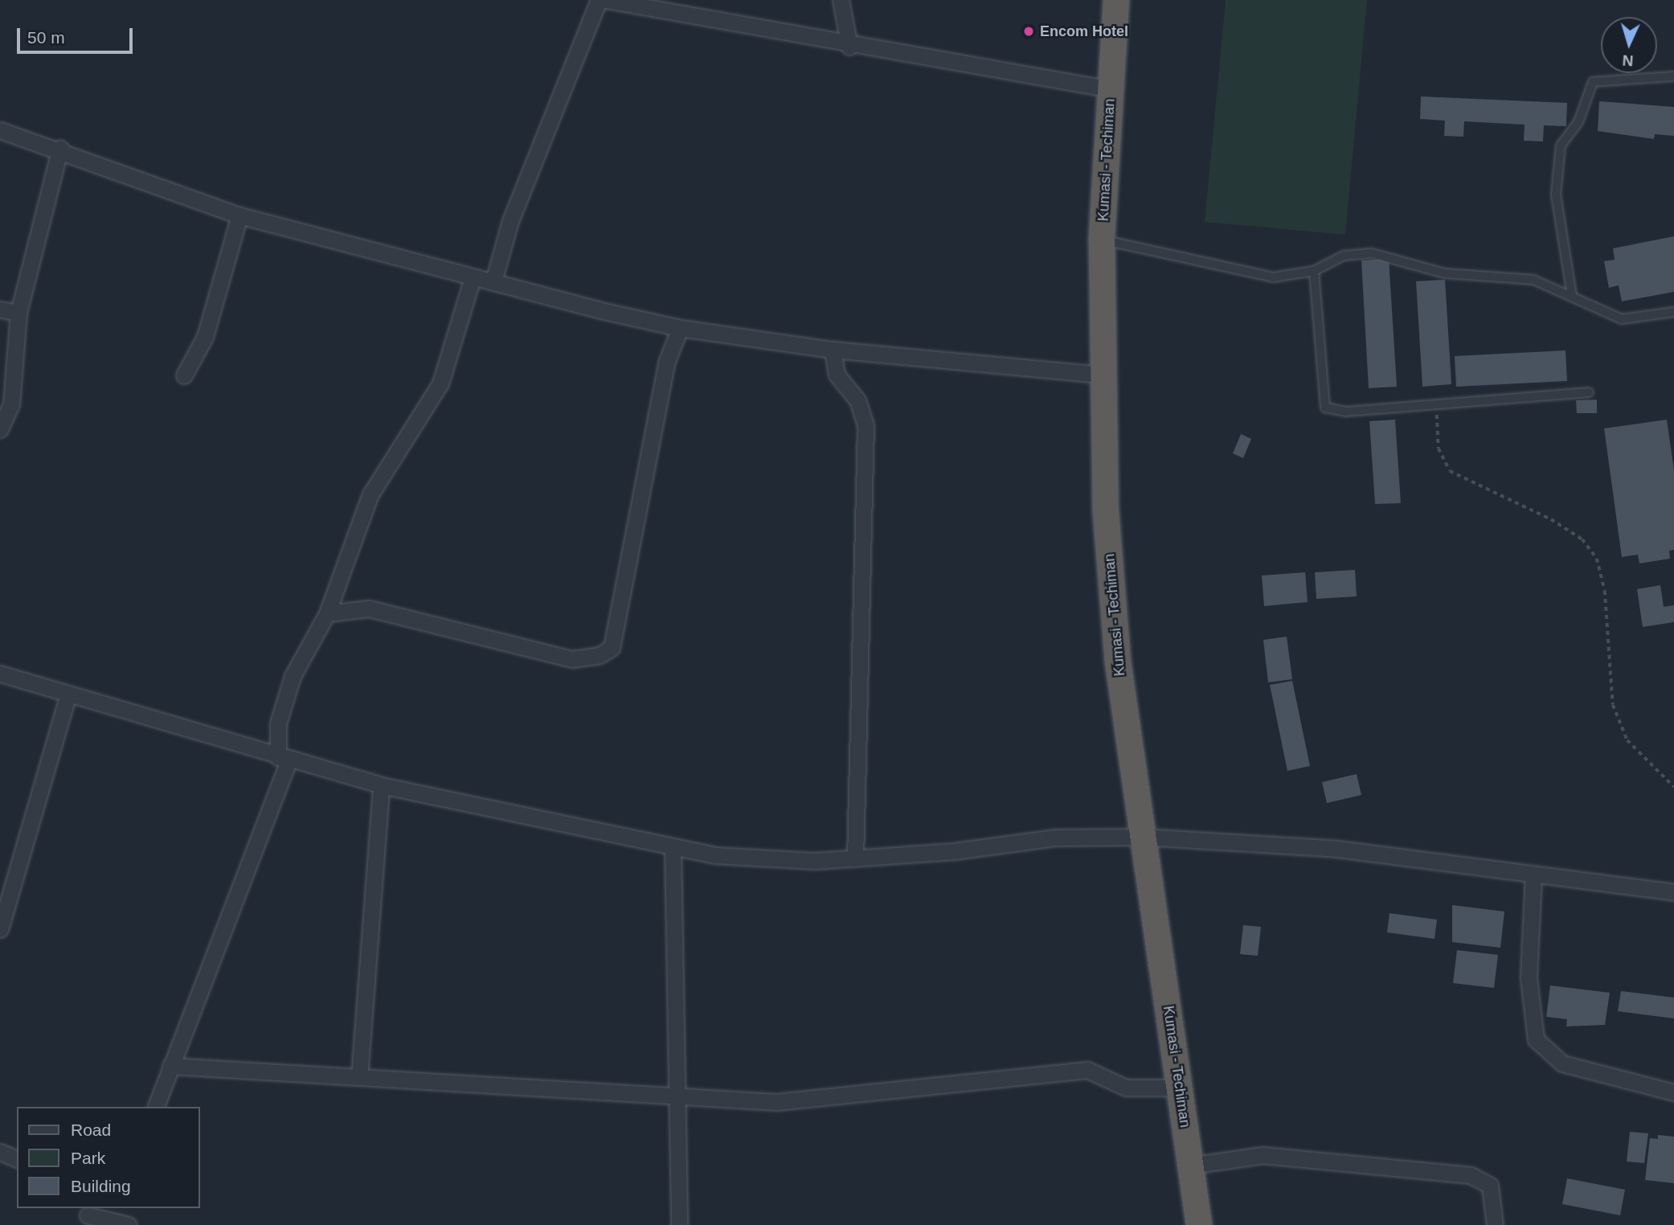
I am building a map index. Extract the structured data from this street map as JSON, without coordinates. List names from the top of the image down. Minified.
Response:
{"streets":{"highway":["Kumasi - Techiman"]},"places":["Encom Hotel"],"legend":["Road","Park","Building"],"scale_bar":"50 m","north":"bottom"}
